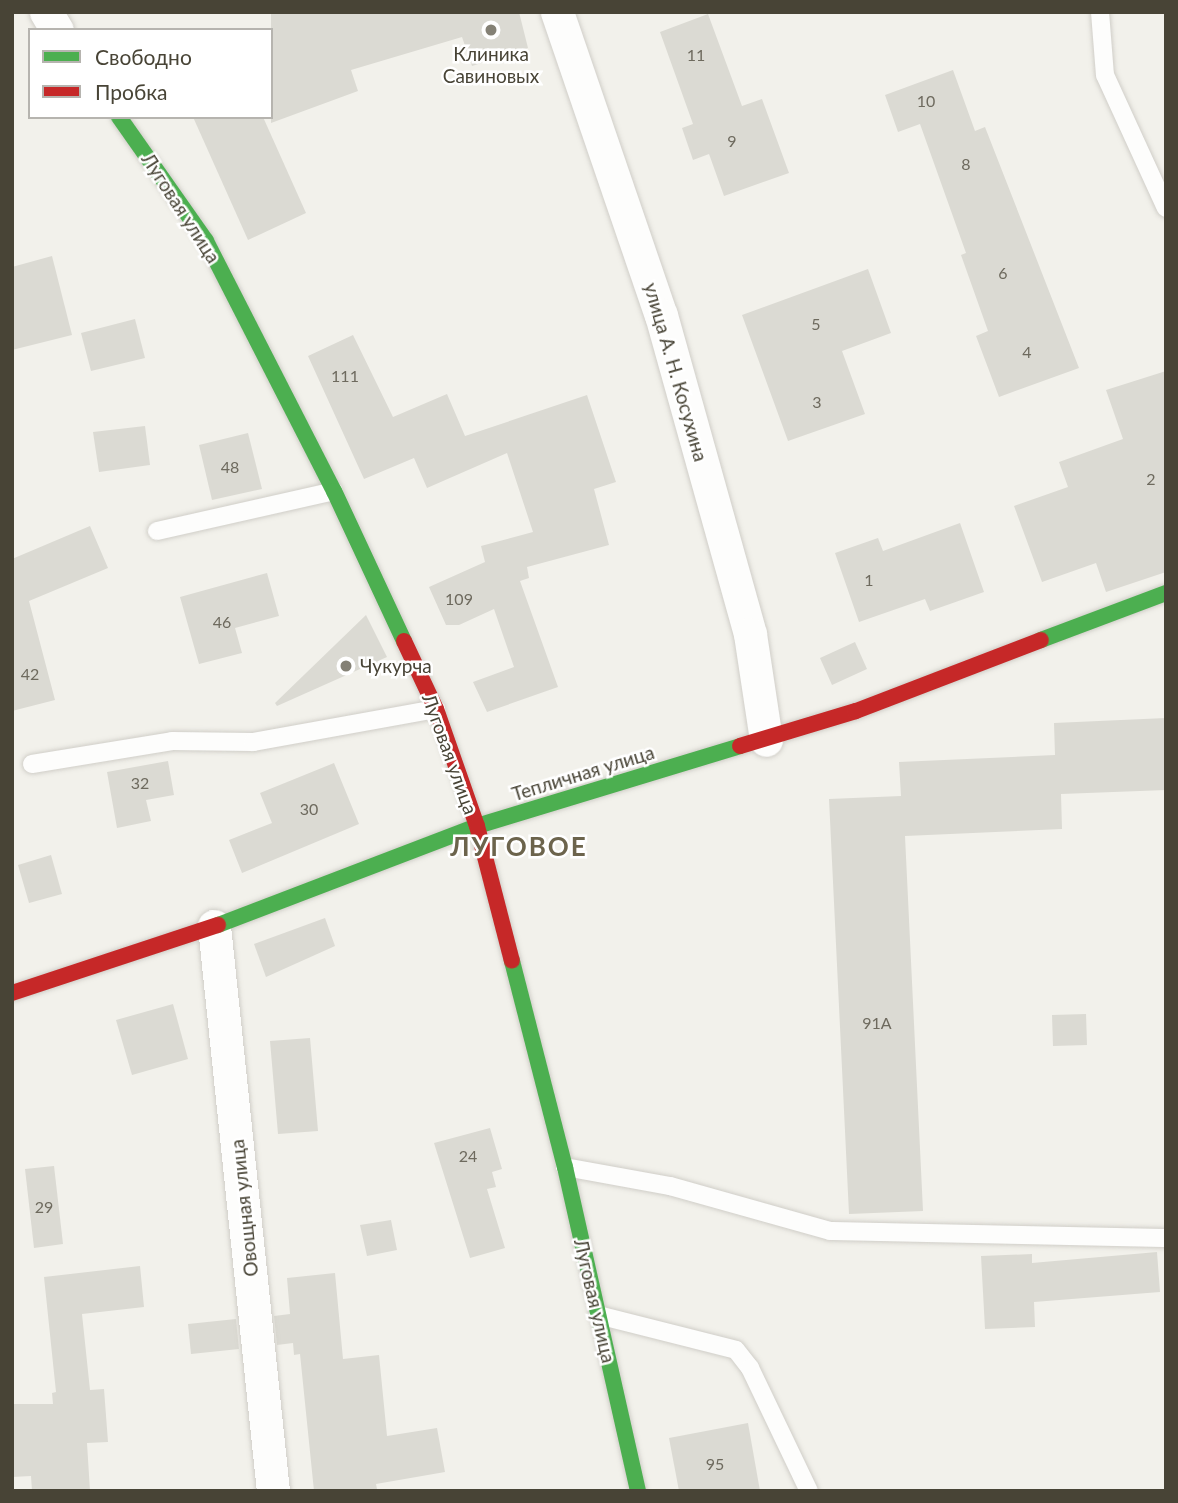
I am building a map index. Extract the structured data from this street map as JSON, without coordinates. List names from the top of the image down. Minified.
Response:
{"streets":{"street":["Луговая улица","улица А. Н. Косухина","Тепличная улица","Овощная улица"]},"crossings":[["Луговая улица","Тепличная улица"],["улица А. Н. Косухина","Тепличная улица"],["Тепличная улица","Овощная улица"]],"districts":["ЛУГОВОЕ"],"places":["Клиника Савиновых","Чукурча"],"house_numbers":["11","10","9","8","6","5","4","111","3","48","2","1","109","46","42","32","30","91А","24","29","95"],"legend":["Свободно","Пробка"]}
